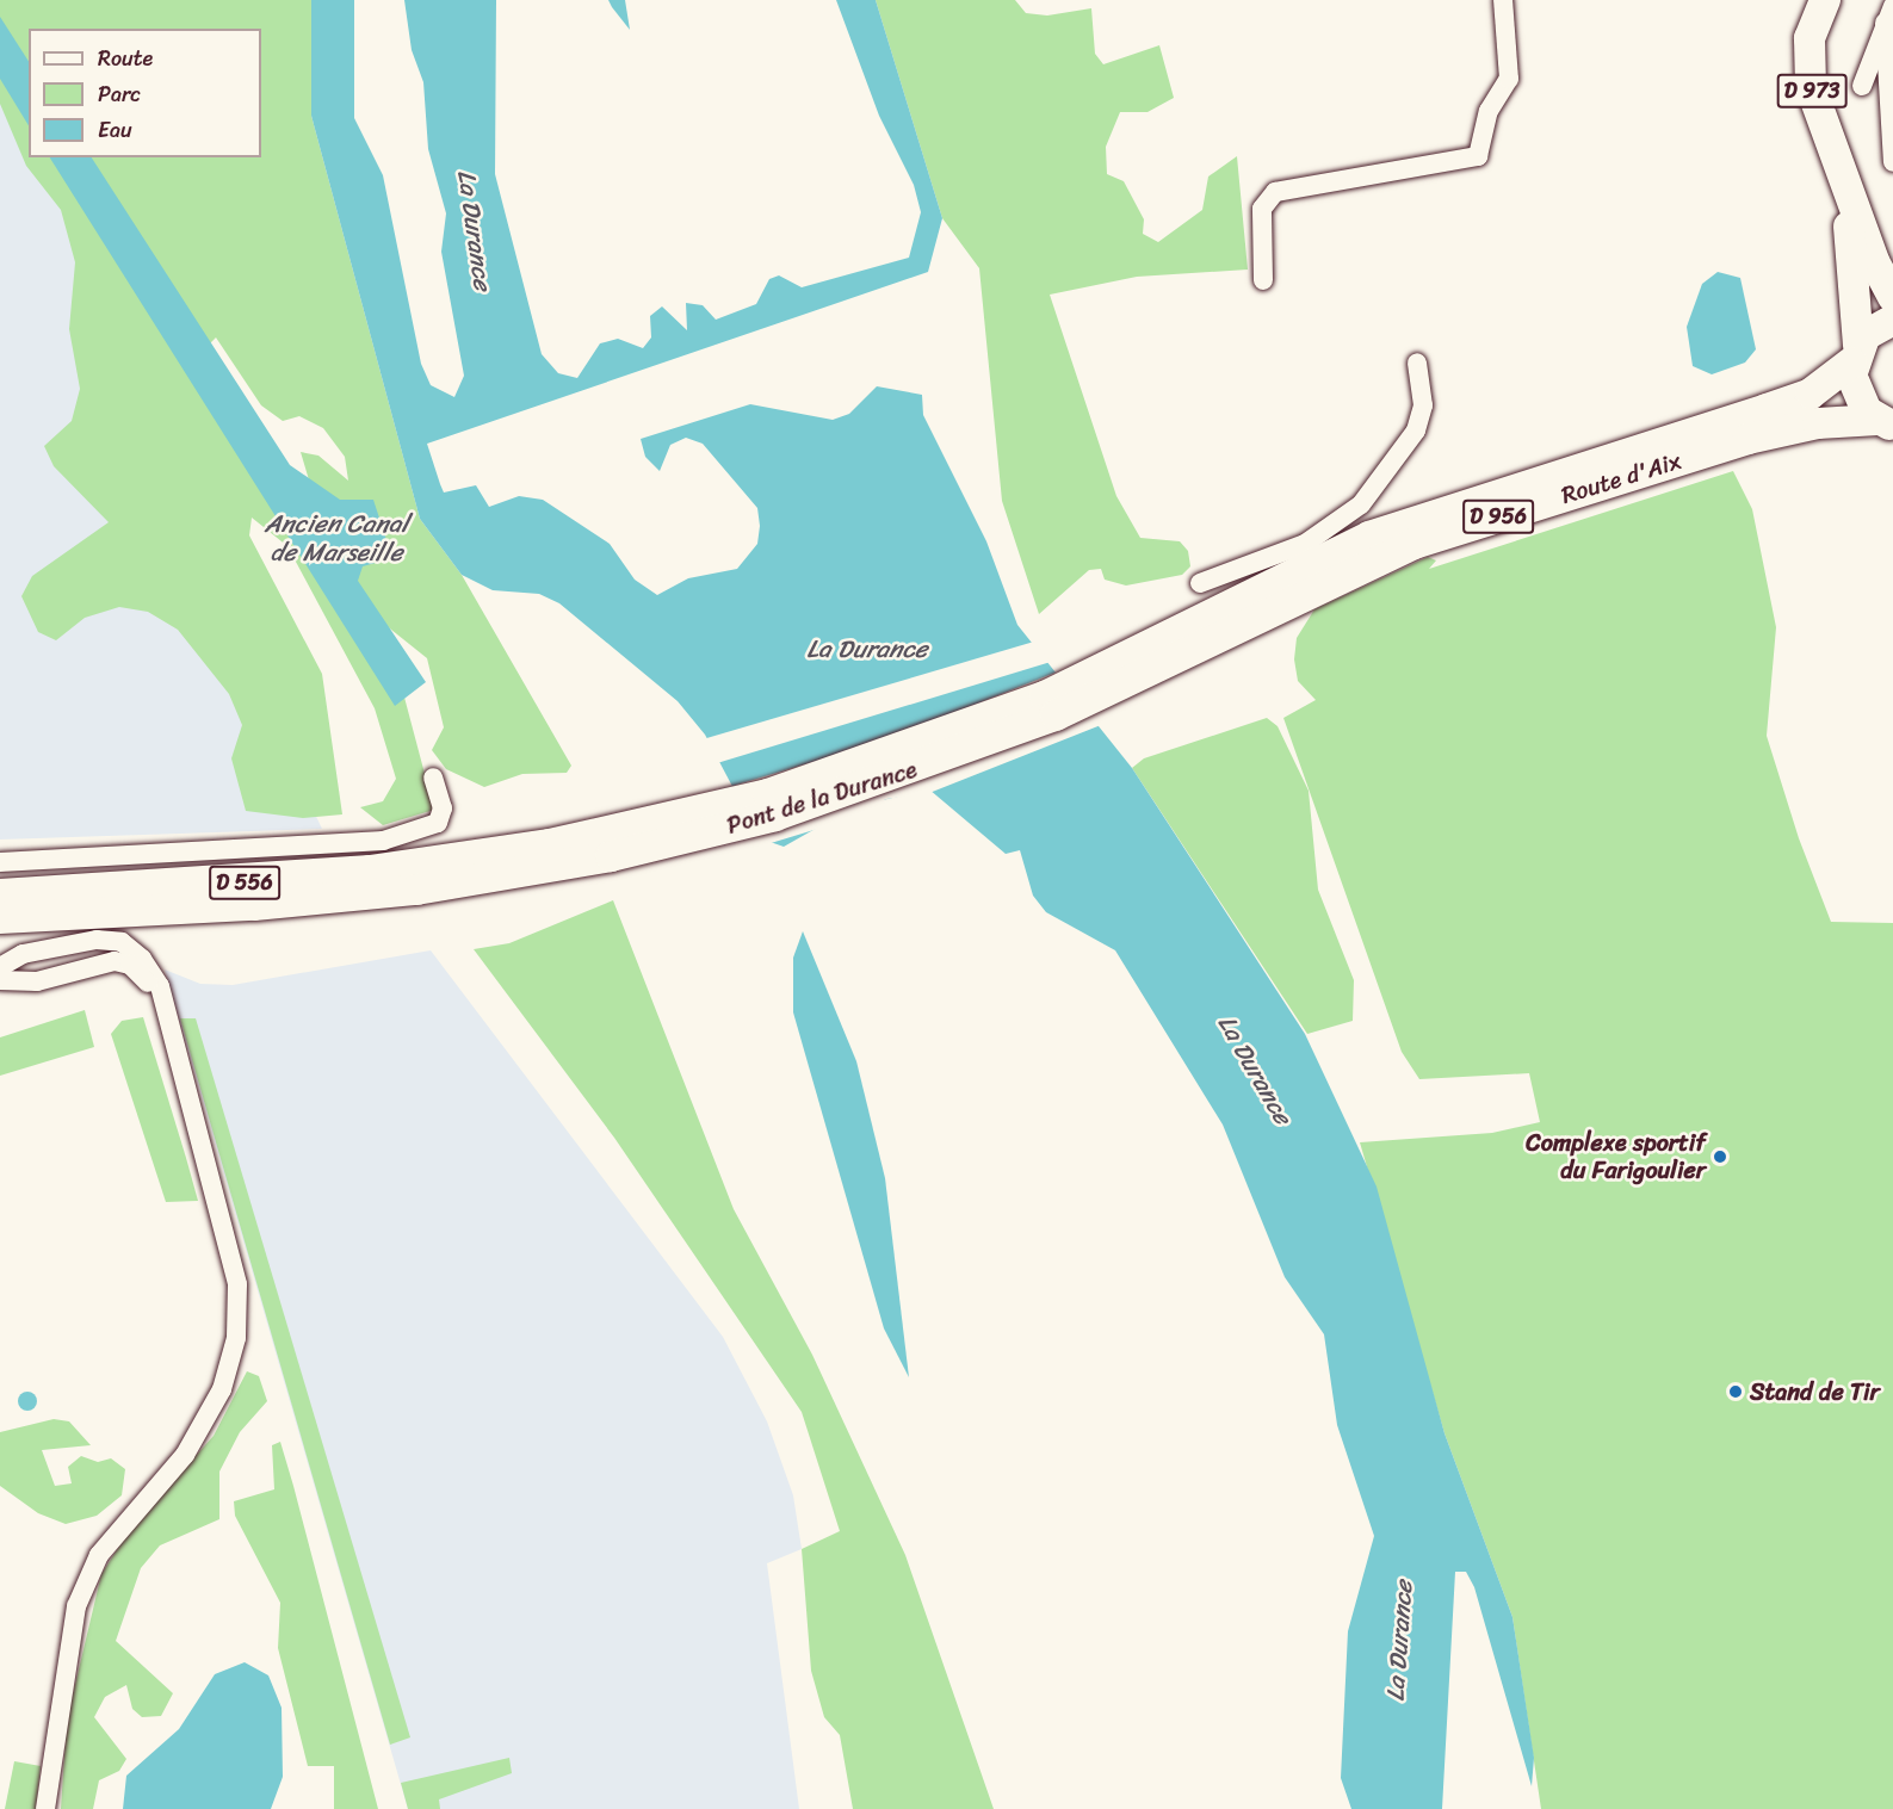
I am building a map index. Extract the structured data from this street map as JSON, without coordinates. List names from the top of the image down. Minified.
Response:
{"streets":{"main road":["D 973","Route d'Aix","D 956","Pont de la Durance","D 556"]},"crossings":[["D 973","Route d'Aix"],["Route d'Aix","Pont de la Durance"],["Pont de la Durance","D 556"]],"water":["La Durance","Ancien Canal de Marseille"],"places":["Complexe sportif du Farigoulier","Stand de Tir"],"legend":["Route","Parc","Eau"]}
